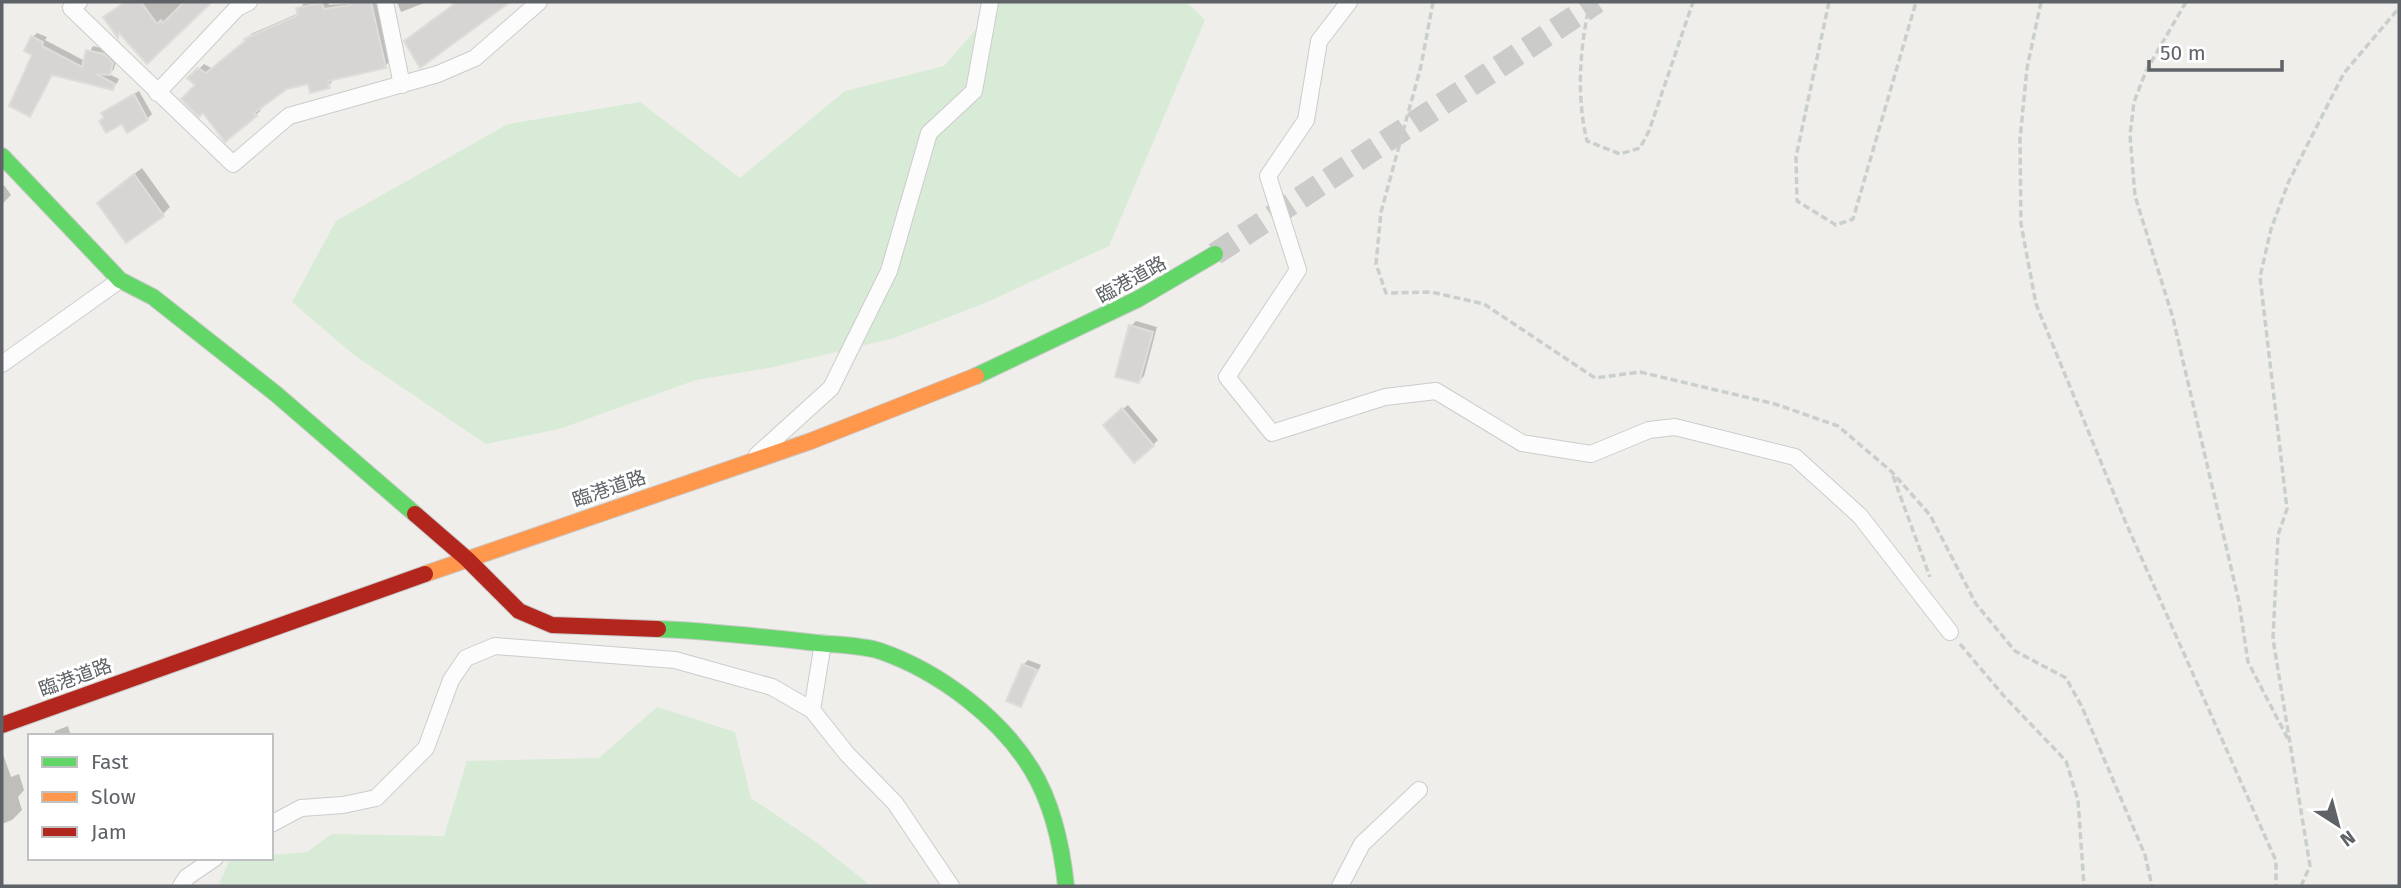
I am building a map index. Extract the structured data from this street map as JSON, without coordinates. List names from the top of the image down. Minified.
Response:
{"streets":{"street":["臨港道路"]},"legend":["Fast","Slow","Jam"],"scale_bar":"50 m","north":"bottom right"}
